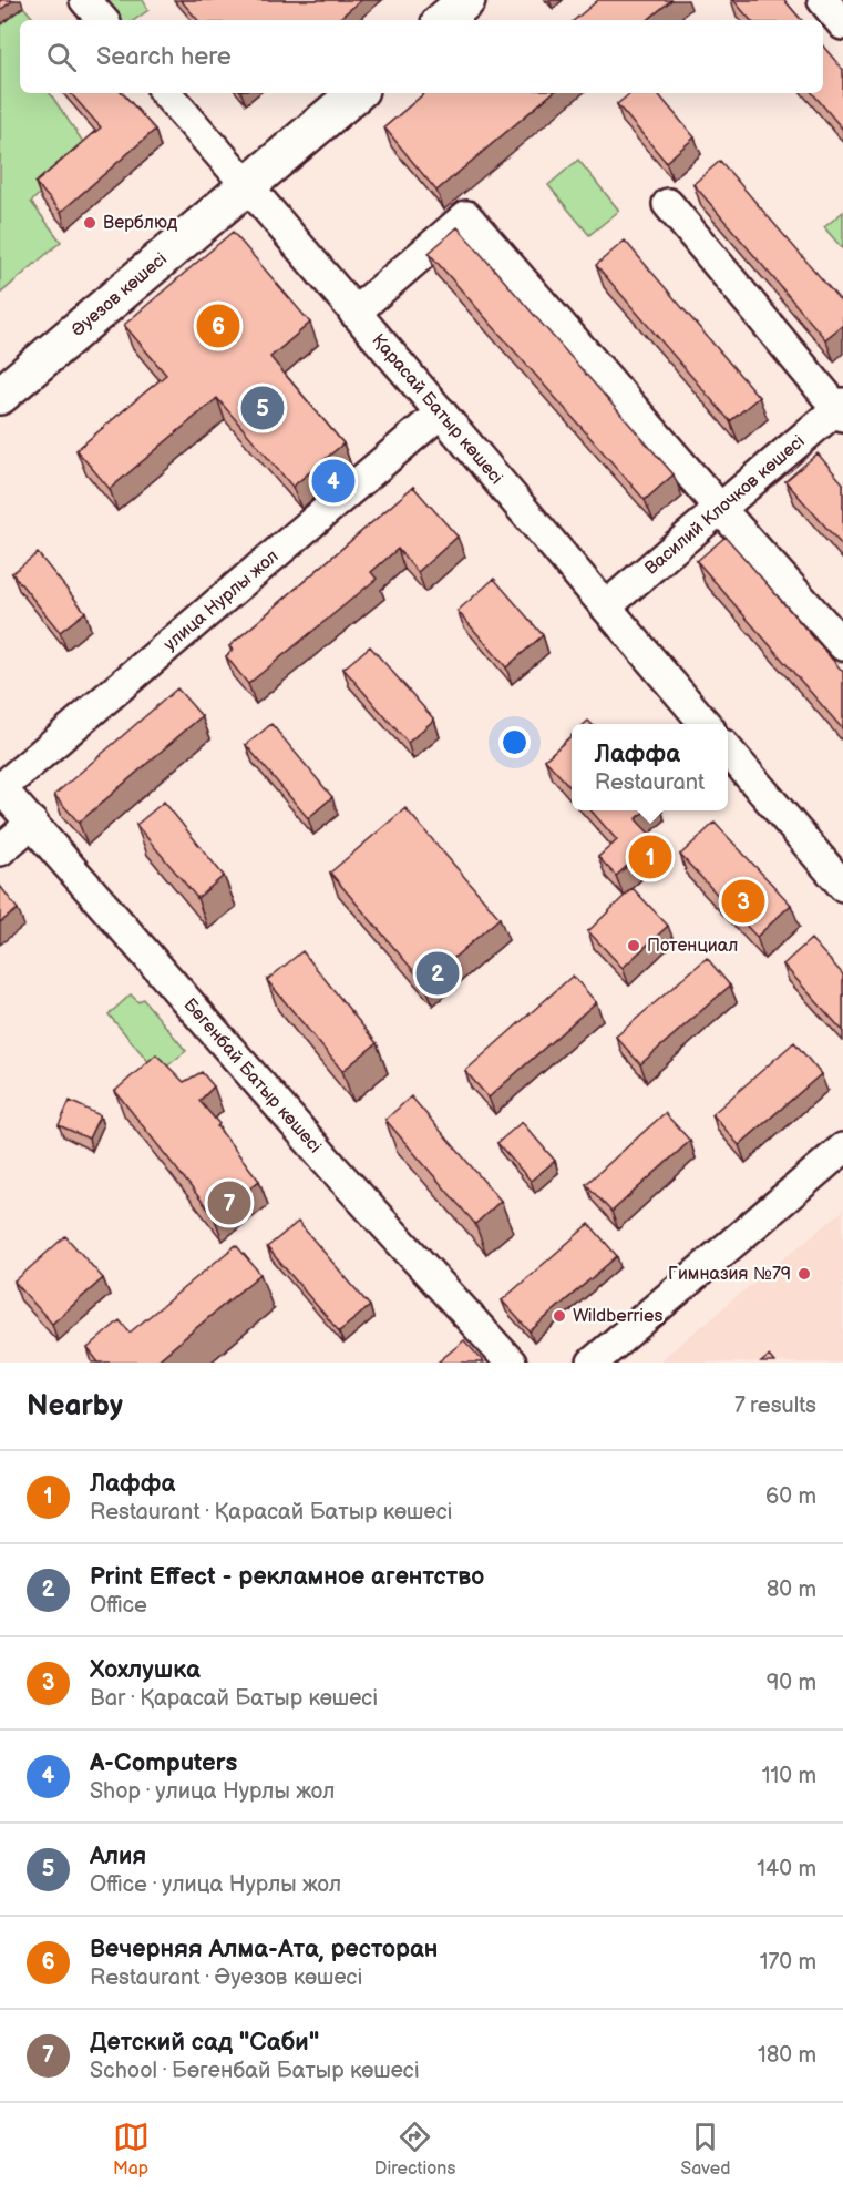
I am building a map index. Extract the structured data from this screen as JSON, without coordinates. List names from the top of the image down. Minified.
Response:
{"streets":{"main road":["Әуезов көшесі"],"street":["Қарасай Батыр көшесі","Василий Клочков көшесі","улица Нурлы жол","Бөгенбай Батыр көшесі"]},"crossings":[["Әуезов көшесі","Қарасай Батыр көшесі"],["Қарасай Батыр көшесі","Василий Клочков көшесі"],["Қарасай Батыр көшесі","улица Нурлы жол"],["улица Нурлы жол","Бөгенбай Батыр көшесі"]],"places":["Верблюд","Потенциал","Гимназия №79","Wildberries"],"page":{"search":"Search here","pins":["6","5","4","1","3","2","7"],"popup":["Лаффа","Restaurant"],"heading":["Nearby","7 results"],"list":[{"mark":"1","name":"Лаффа","note":"Restaurant · Қарасай Батыр көшесі","value":"60 m"},{"mark":"2","name":"Print Effect - рекламное агентство","note":"Office","value":"80 m"},{"mark":"3","name":"Хохлушка","note":"Bar · Қарасай Батыр көшесі","value":"90 m"},{"mark":"4","name":"A-Computers","note":"Shop · улица Нурлы жол","value":"110 m"},{"mark":"5","name":"Алия","note":"Office · улица Нурлы жол","value":"140 m"},{"mark":"6","name":"Вечерняя Алма-Ата, ресторан","note":"Restaurant · Әуезов көшесі","value":"170 m"},{"mark":"7","name":"Детский сад \"Саби\"","note":"School · Бөгенбай Батыр көшесі","value":"180 m"}],"nav":["Map","Directions","Saved"]}}
